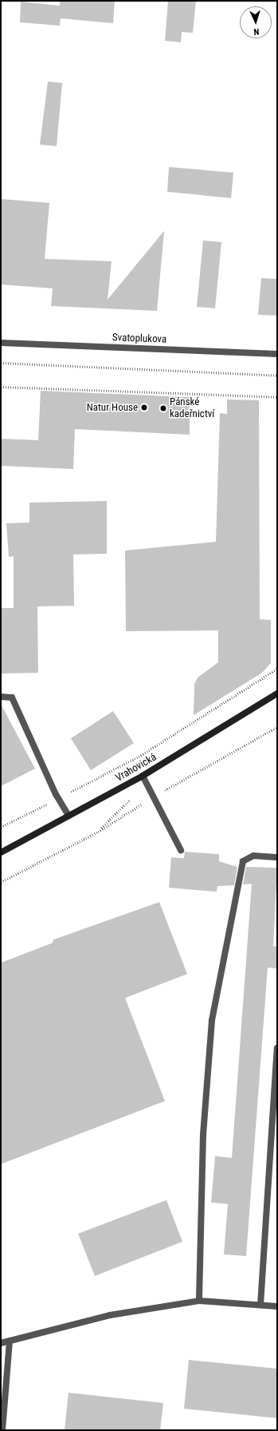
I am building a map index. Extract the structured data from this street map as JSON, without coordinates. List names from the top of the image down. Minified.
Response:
{"streets":{"street":["Svatoplukova","Vrahovická"]},"places":["Natur House","Pánské kadeřnictví"],"north":"bottom"}
